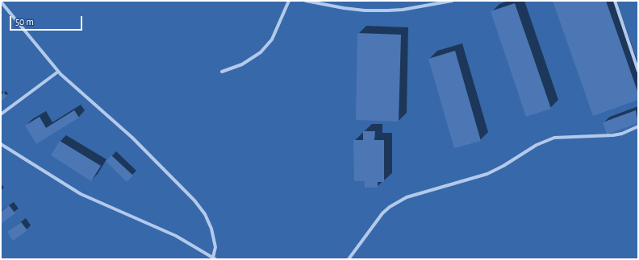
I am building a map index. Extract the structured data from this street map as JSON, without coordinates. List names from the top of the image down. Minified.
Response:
{"scale_bar":"50 m"}
